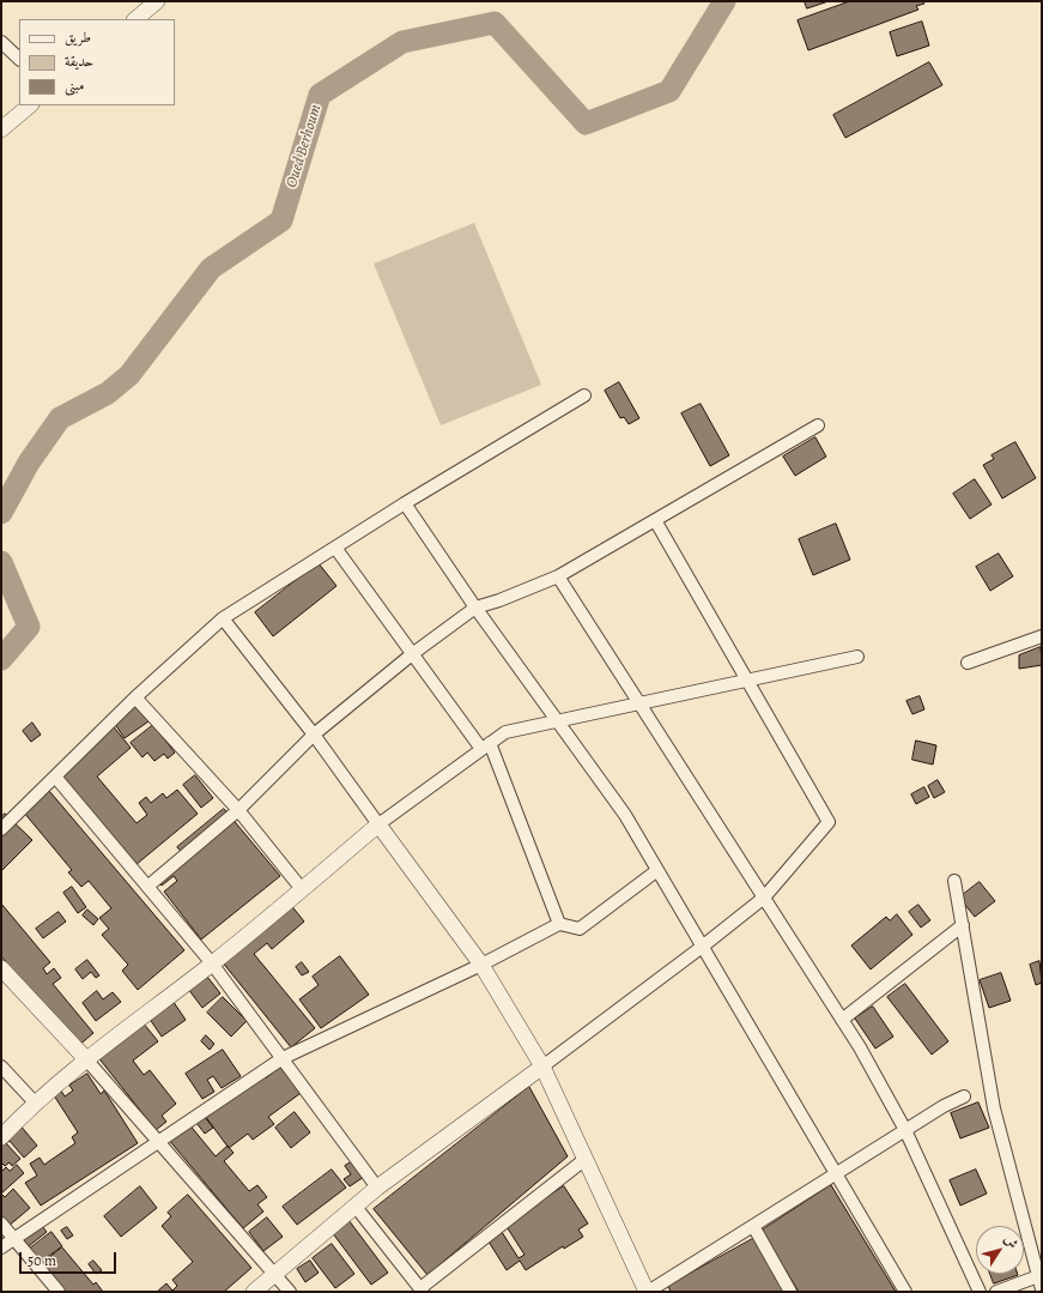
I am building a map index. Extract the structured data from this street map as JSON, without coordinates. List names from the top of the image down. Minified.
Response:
{"water":["Oued Berhoum"],"legend":["طريق","حديقة","مبنى"],"scale_bar":"50 m","north":"top right"}
